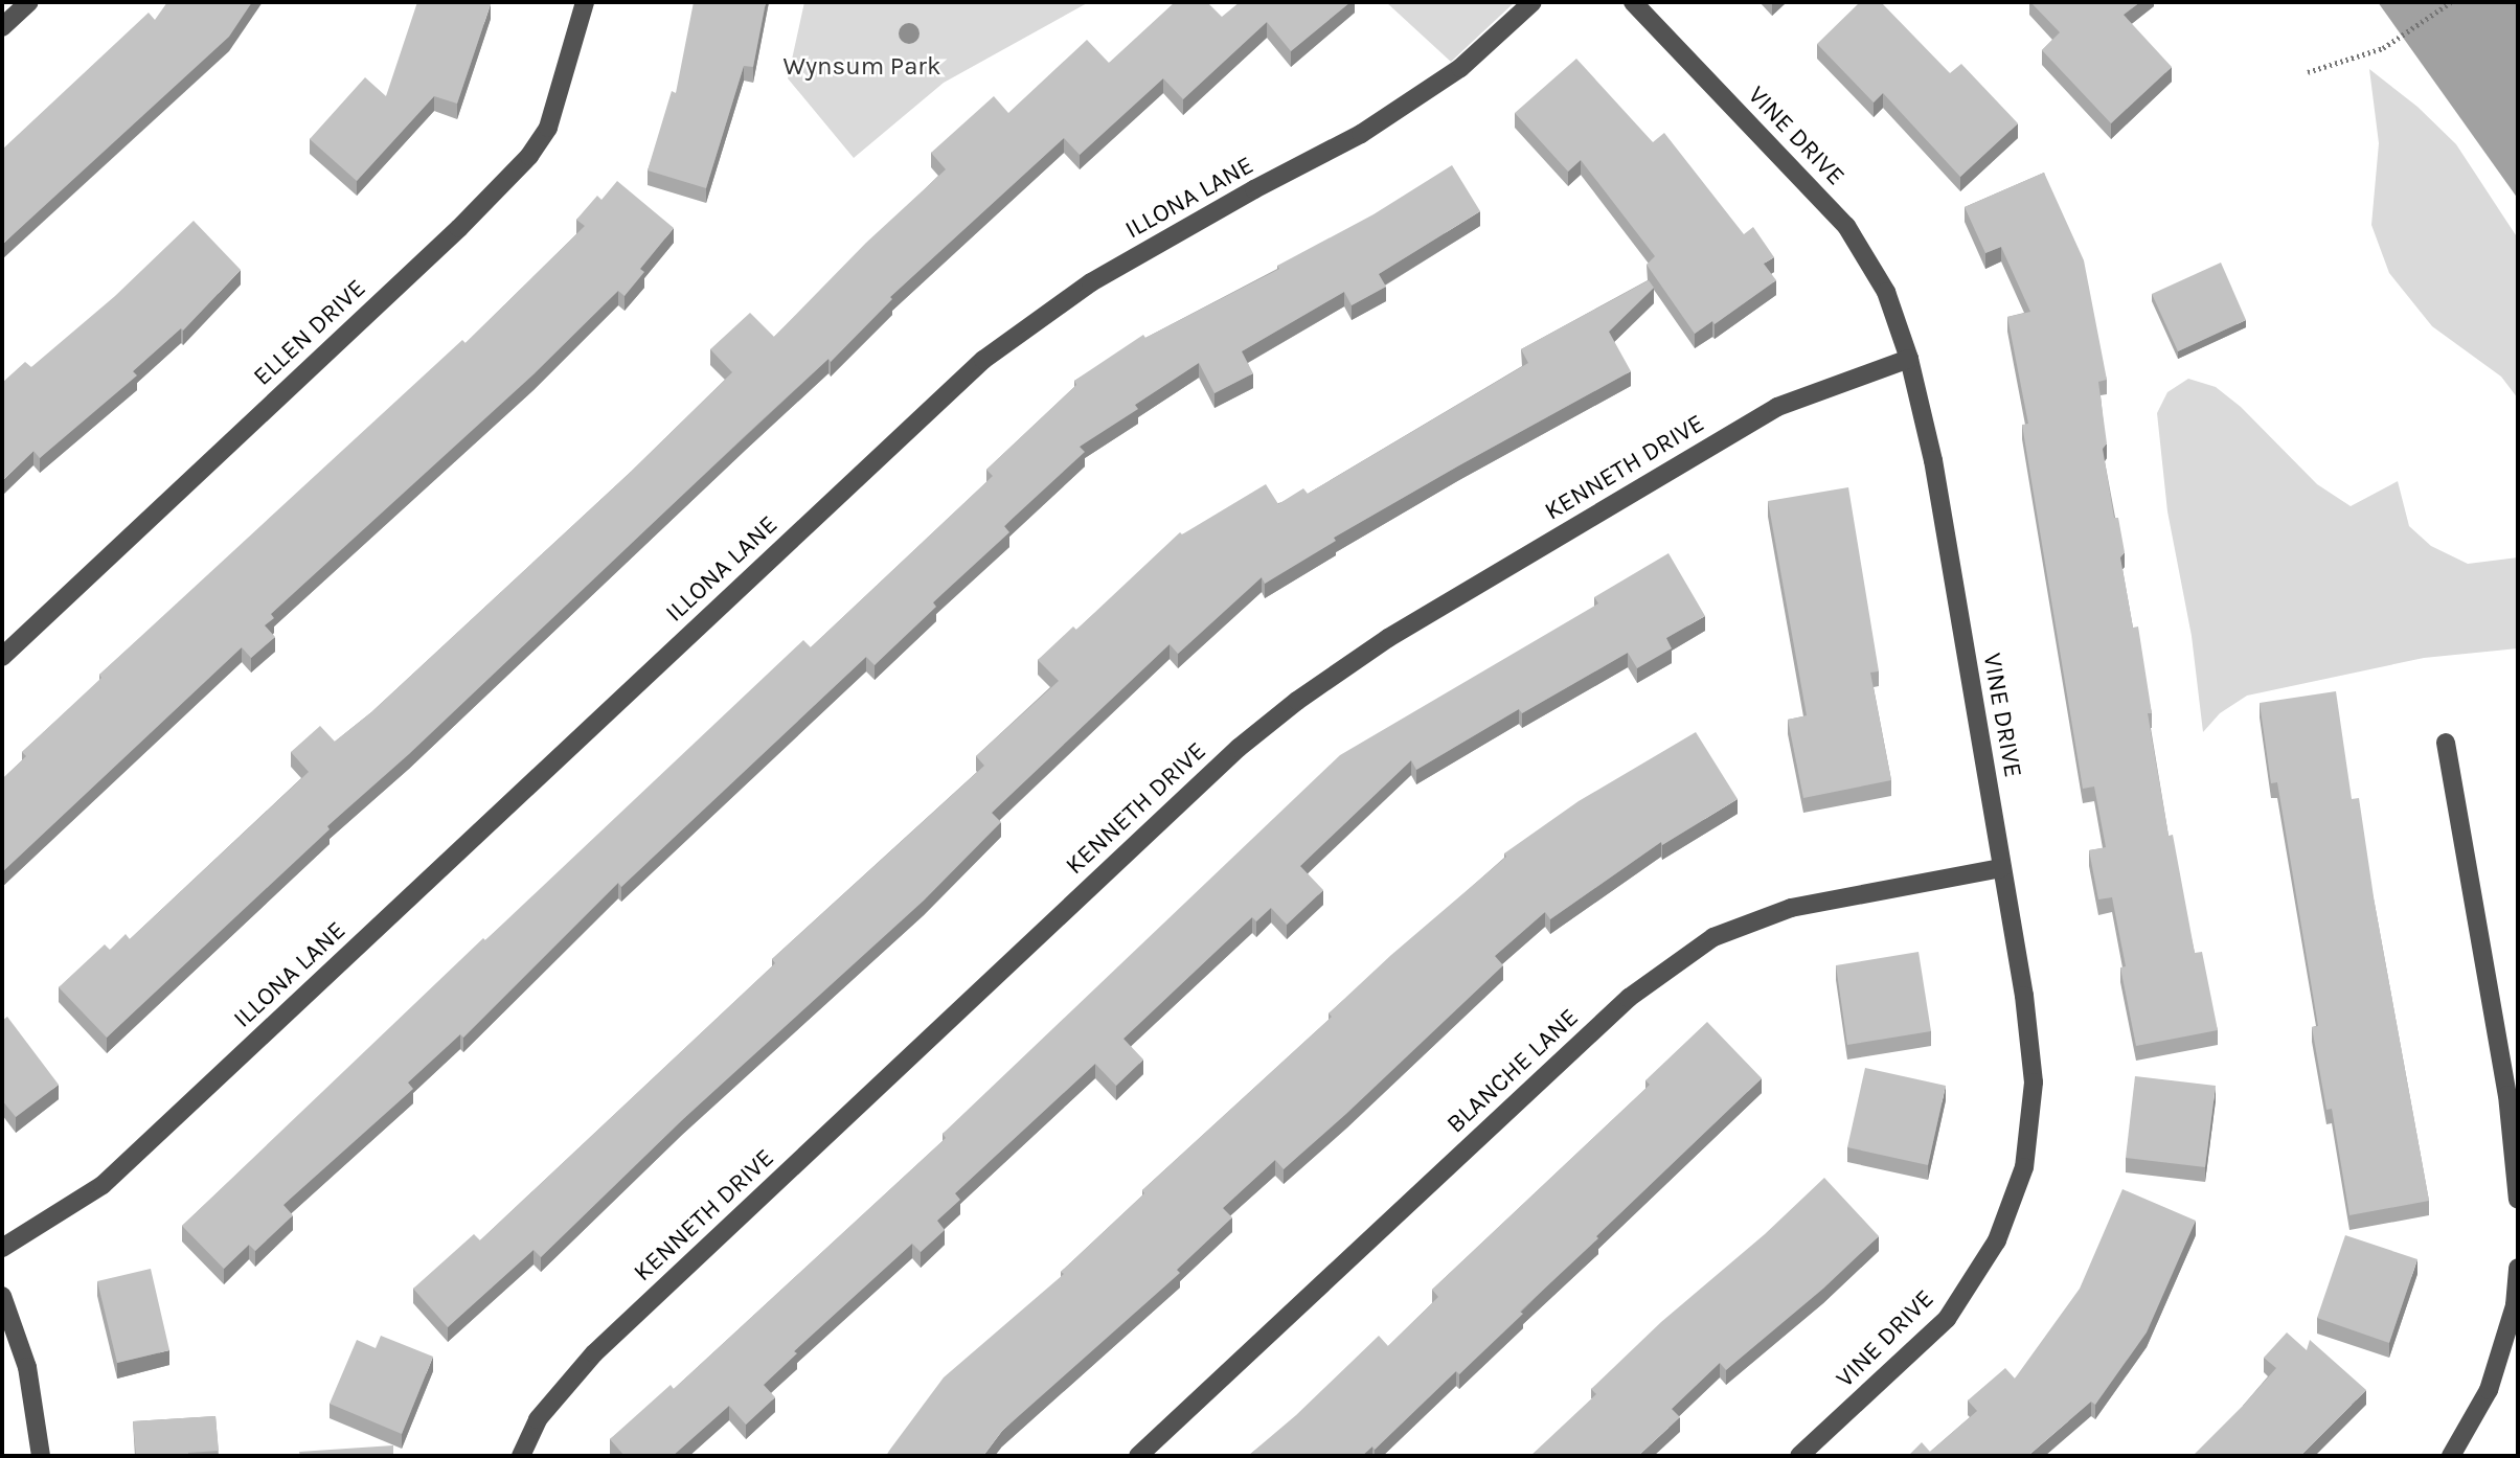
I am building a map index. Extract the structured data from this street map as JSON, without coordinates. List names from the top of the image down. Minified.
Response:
{"streets":{"street":["VINE DRIVE","ILLONA LANE","ELLEN DRIVE","KENNETH DRIVE","BLANCHE LANE"]},"crossings":[["VINE DRIVE","KENNETH DRIVE"],["VINE DRIVE","BLANCHE LANE"]],"parks":["Wynsum Park"]}
